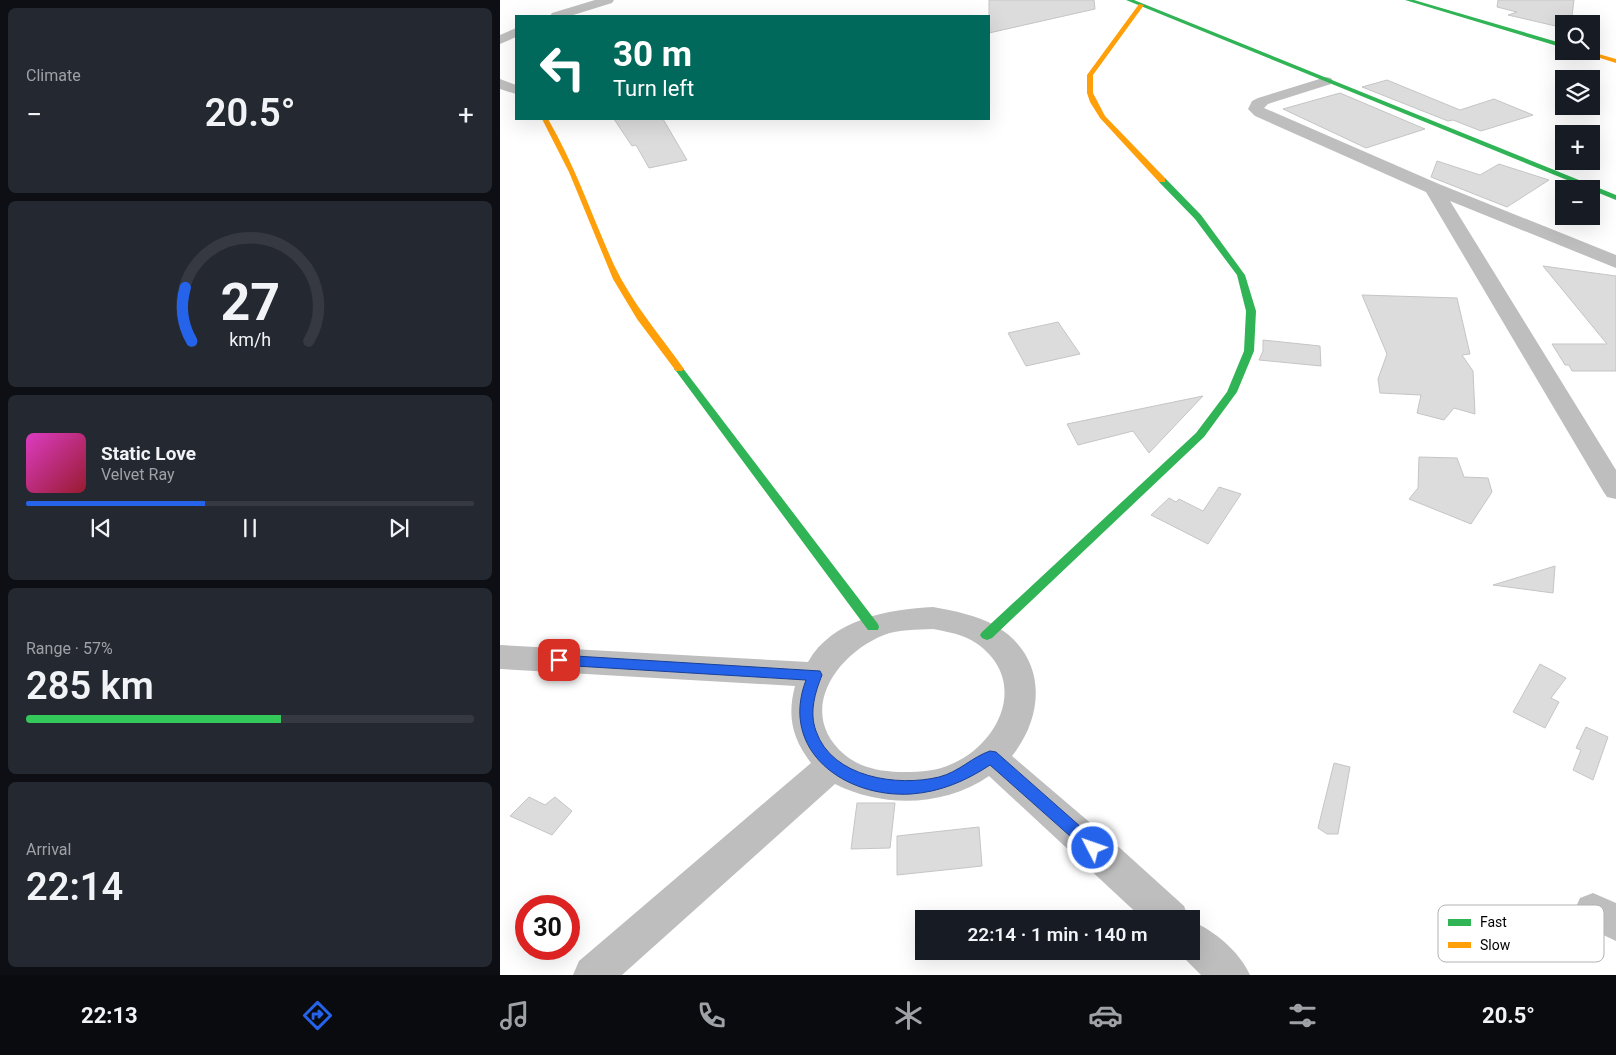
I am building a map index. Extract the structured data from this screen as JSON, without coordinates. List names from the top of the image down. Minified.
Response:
{"legend":["Fast","Slow"],"page":{"tile":["Climate",["Range · 57%","285 km"],["Arrival","22:14"]],"map_buttons":["+","−"],"turn":["30 m","Turn left"],"heat":["−","20.5°","+"],"song":["Static Love","Velvet Ray"],"limit":"30","trip":"22:14 · 1 min · 140 m","tabs":["22:13","20.5°"],"gauge":["27","km/h"]}}
